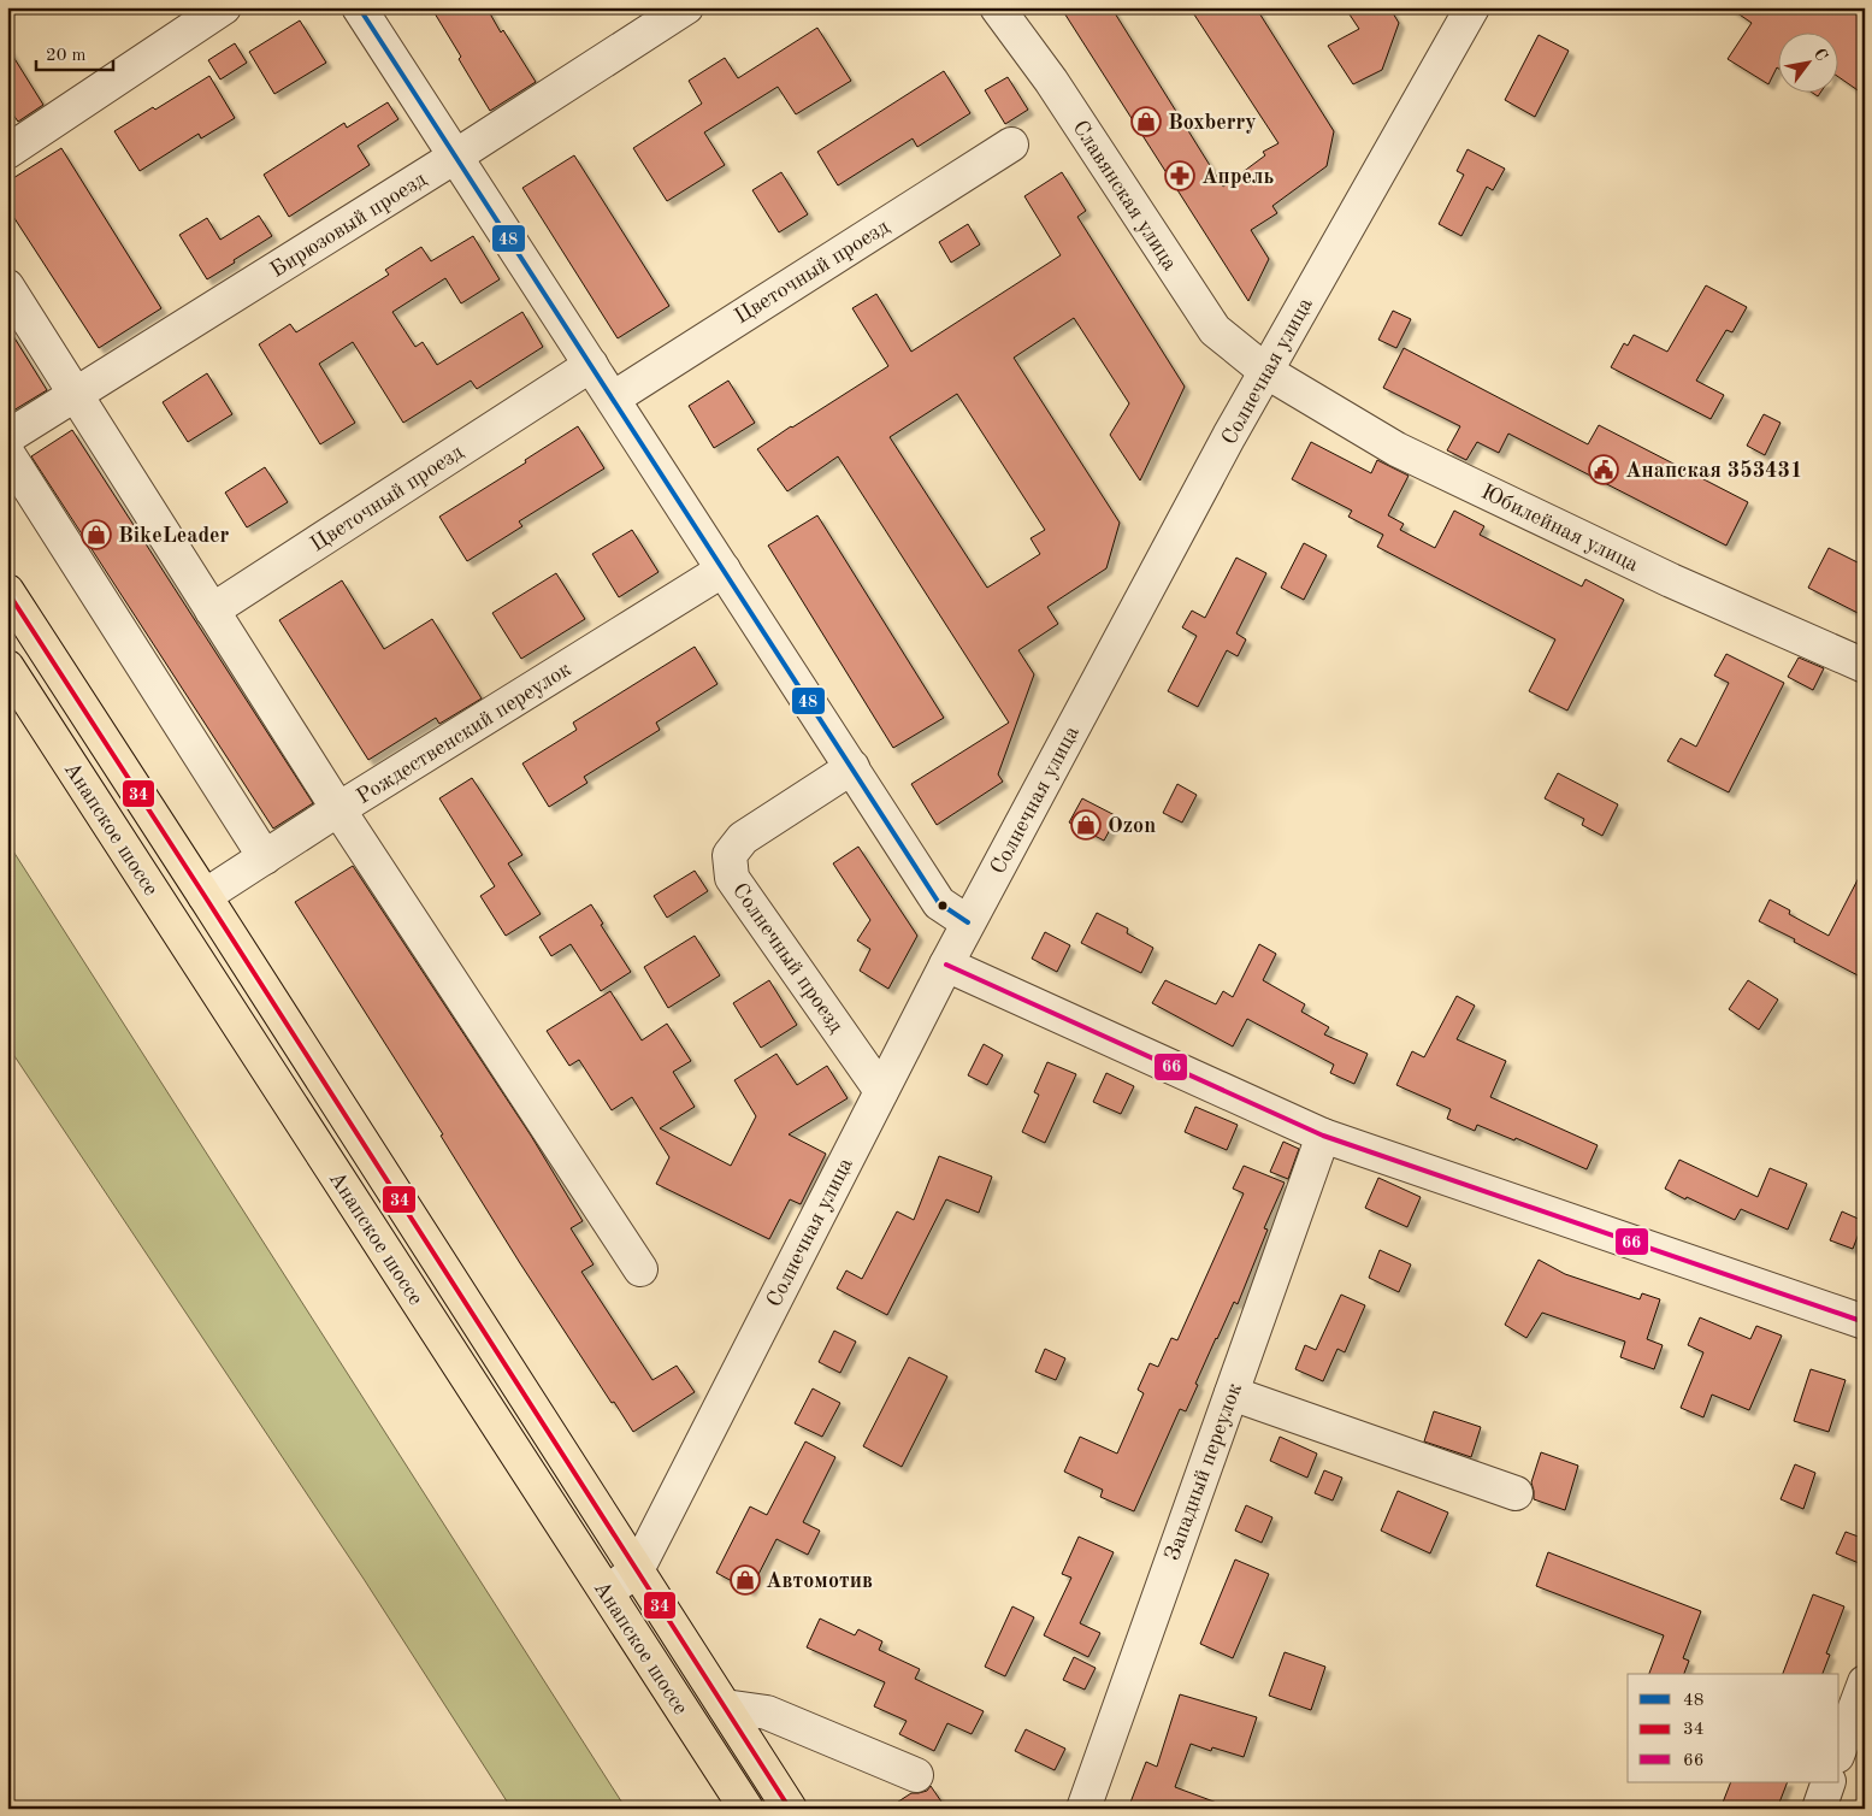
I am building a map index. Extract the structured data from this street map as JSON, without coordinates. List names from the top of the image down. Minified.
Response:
{"streets":{"main road":["Анапское шоссе"],"street":["Славянская улица","Бирюзовый проезд","Цветочный проезд","Солнечная улица","Юбилейная улица","Рождественский переулок","Солнечный проезд","Западный переулок"]},"crossings":[["Славянская улица","Солнечная улица"],["Славянская улица","Юбилейная улица"],["Солнечная улица","Юбилейная улица"],["Солнечная улица","Анапское шоссе"],["Солнечная улица","Солнечный проезд"],["Рождественский переулок","Анапское шоссе"]],"places":{"shop":["Boxberry","BikeLeader","Ozon","Автомотив"],"pharmacy":["Апрель"],"public building":["Анапская 353431"]},"lines":["transit line 48","transit line 34","transit line 66"],"legend":["48","34","66"],"scale_bar":"20 m","north":"top right"}
